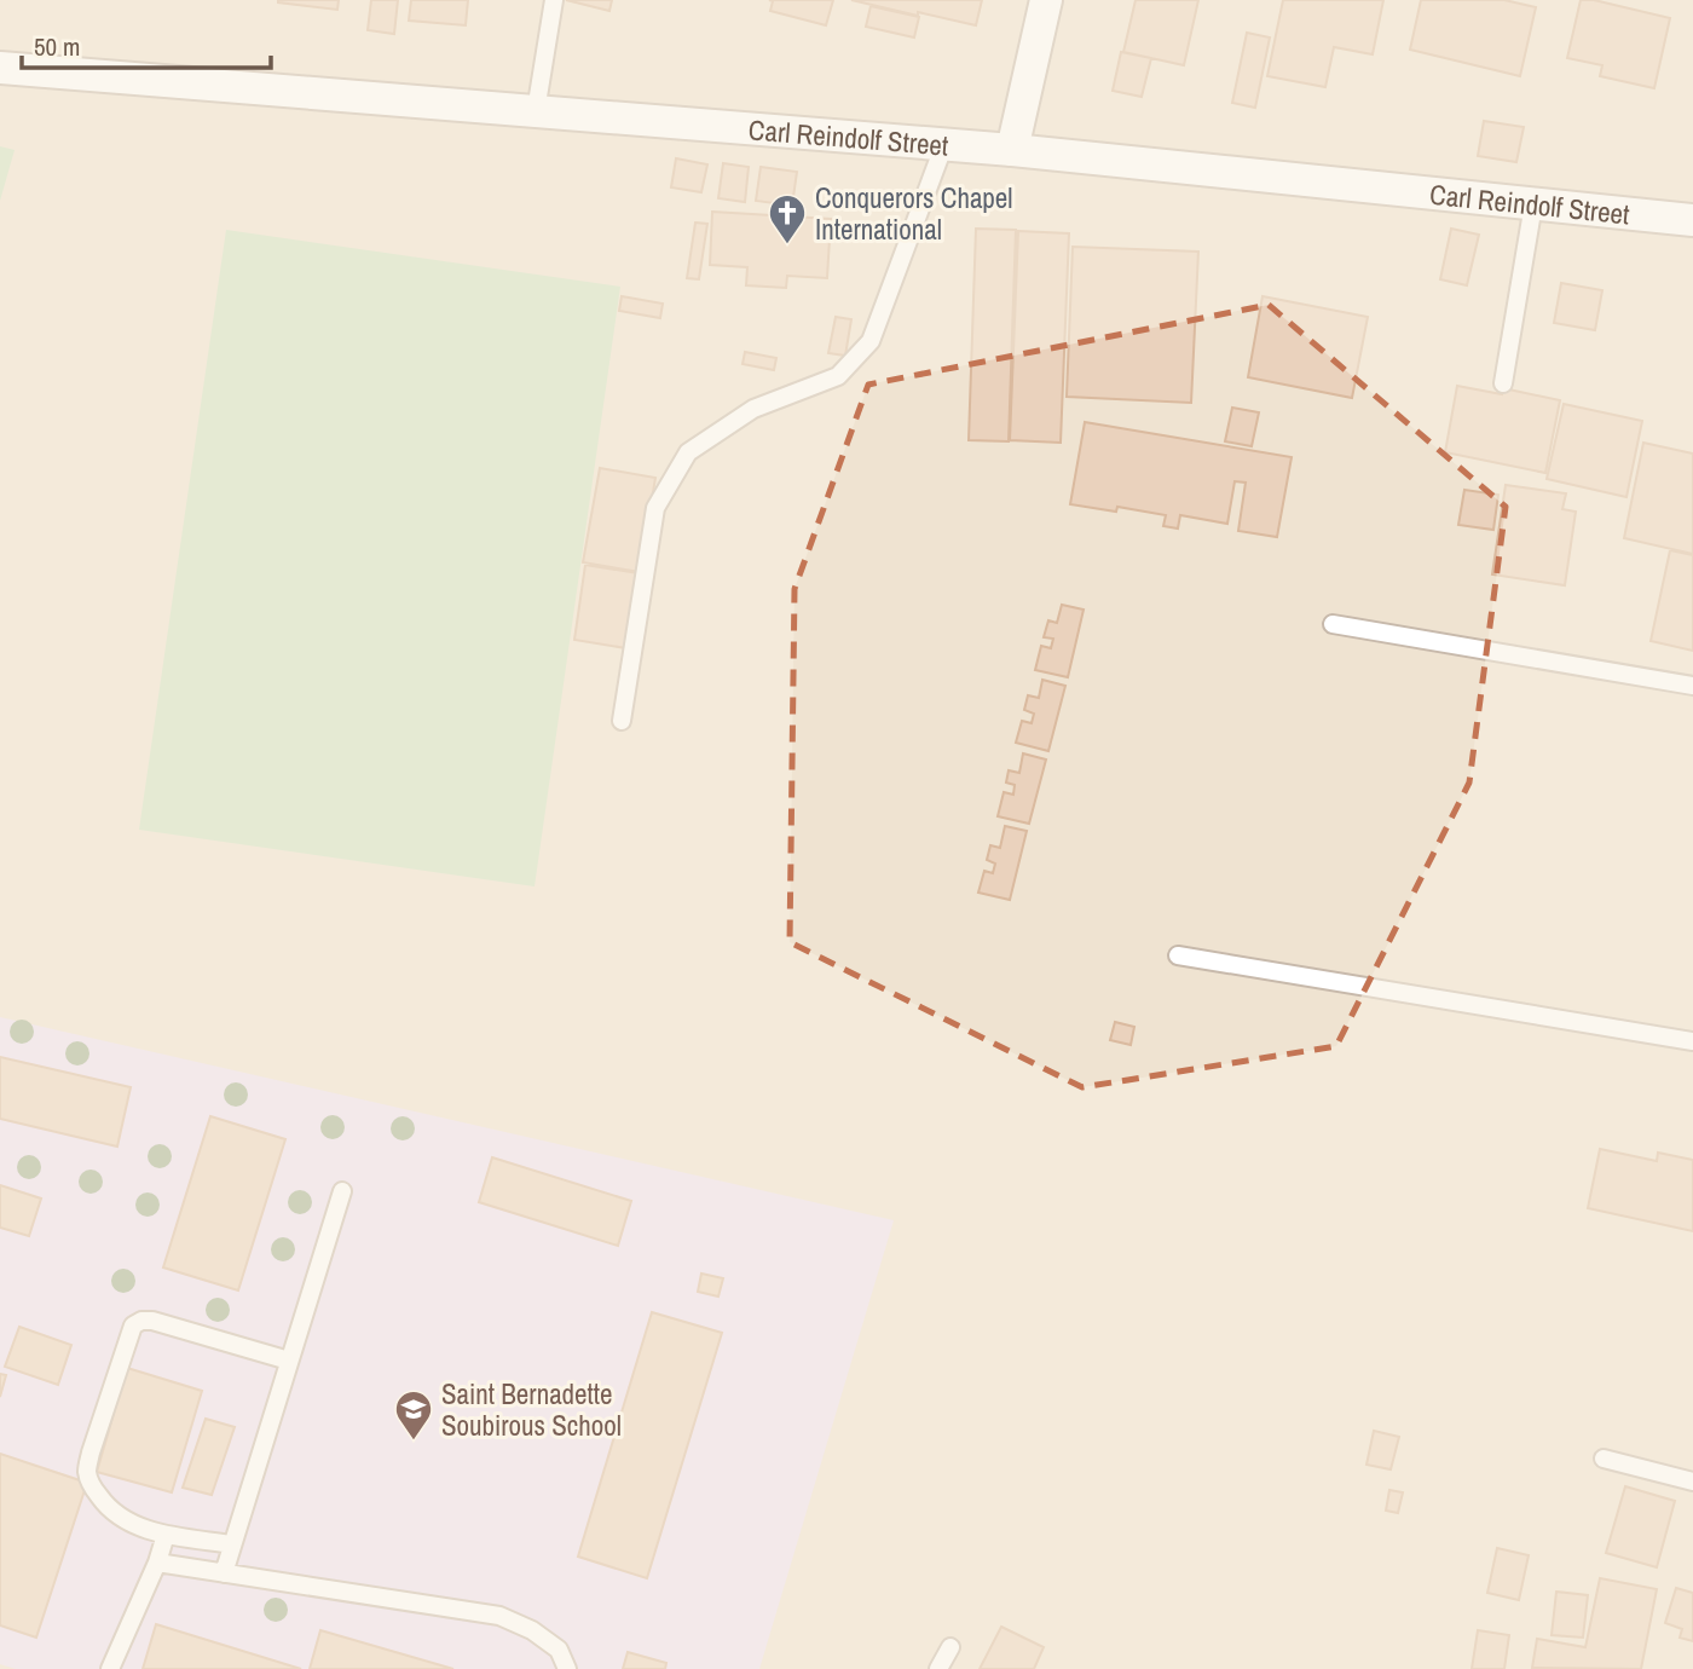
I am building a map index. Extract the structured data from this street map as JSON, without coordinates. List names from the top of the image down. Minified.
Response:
{"streets":{"street":["Carl Reindolf Street"]},"places":{"church":["Conquerors Chapel International"],"school or university":["Saint Bernadette Soubirous School"]},"scale_bar":"50 m"}
